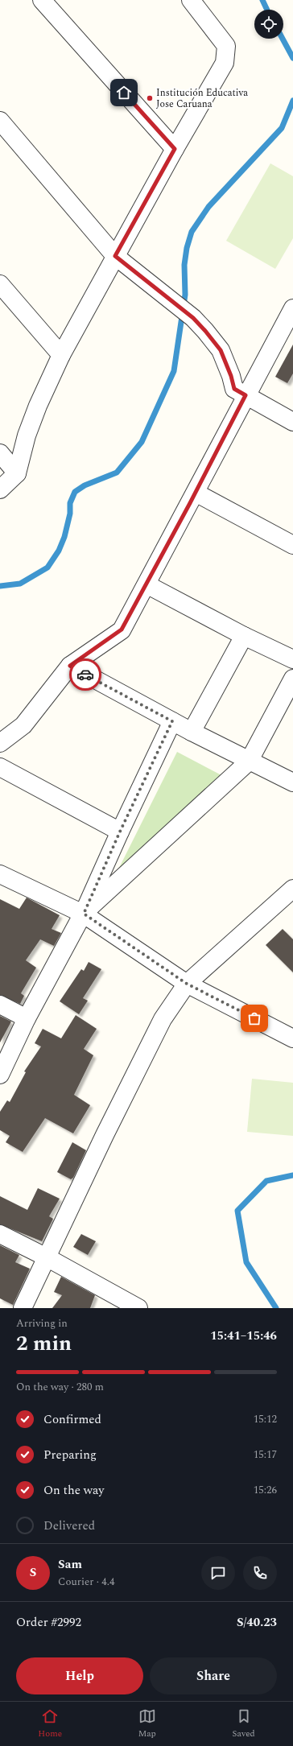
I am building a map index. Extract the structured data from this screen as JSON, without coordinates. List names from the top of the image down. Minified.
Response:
{"places":["Institución Educativa Jose Caruana"],"page":{"heading":["2 min","Arriving in","15:41–15:46"],"panel":["Sam","Courier · 4.4","Order #2992","S/40.23"],"bar":"On the way · 280 m","list":[["Confirmed","15:12"],["Preparing","15:17"],["On the way","15:26"],"Delivered"],"round":"S","buttons":["Help","Share"],"tabs":["Home","Map","Saved"]}}
